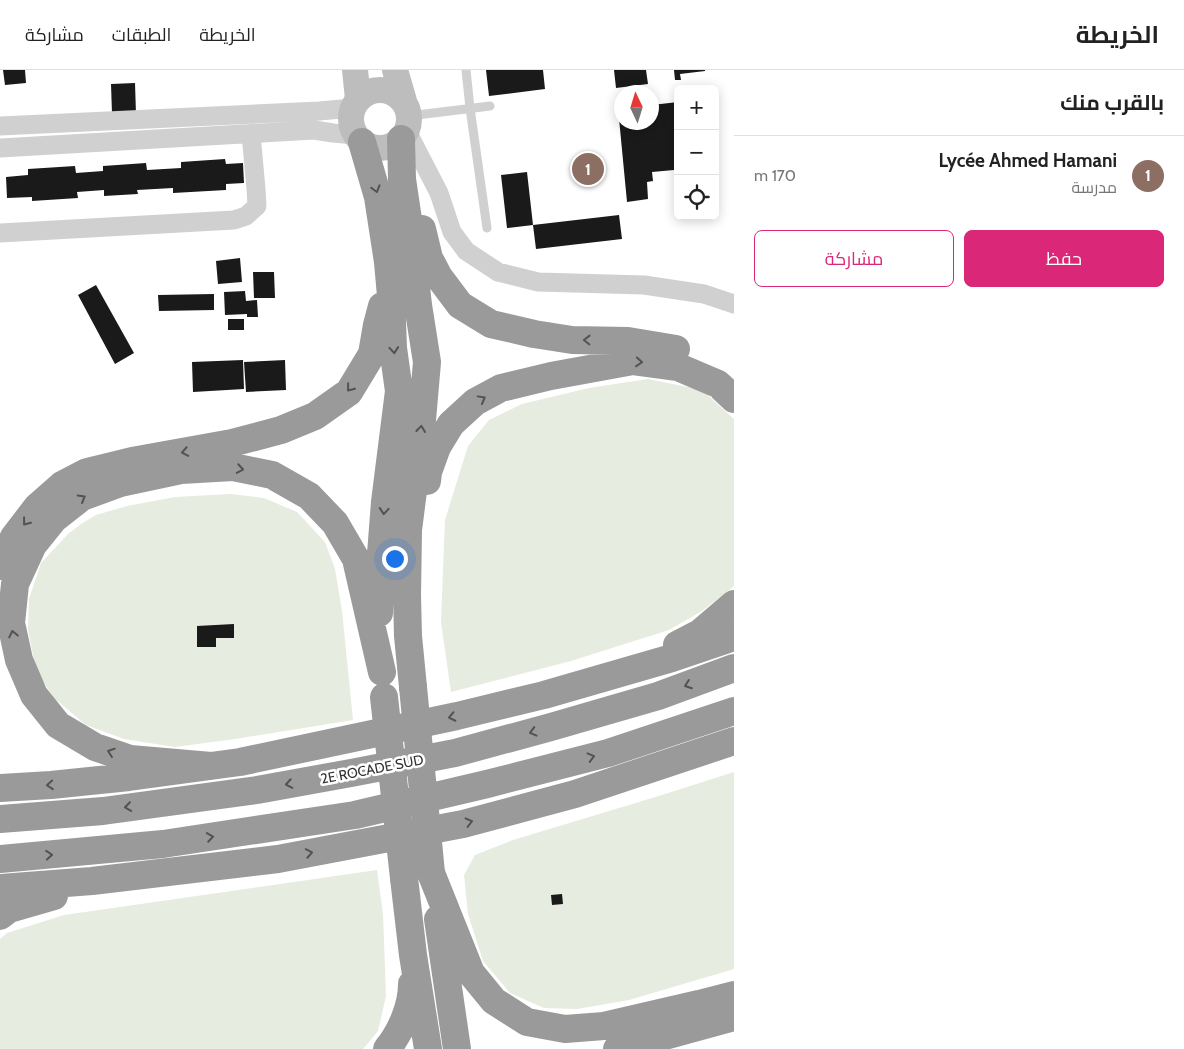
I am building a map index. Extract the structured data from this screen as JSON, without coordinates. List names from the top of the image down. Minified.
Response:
{"streets":{"highway":["2E ROCADE SUD"]},"north":"top","page":{"header":"الخريطة","nav":["الخريطة","الطبقات","مشاركة"],"heading":"بالقرب منك","map_buttons":["+","−"],"list":[{"mark":"1","name":"Lycée Ahmed Hamani","note":"مدرسة","value":"170 m"}],"pins":"1","buttons":["حفظ","مشاركة"]}}
